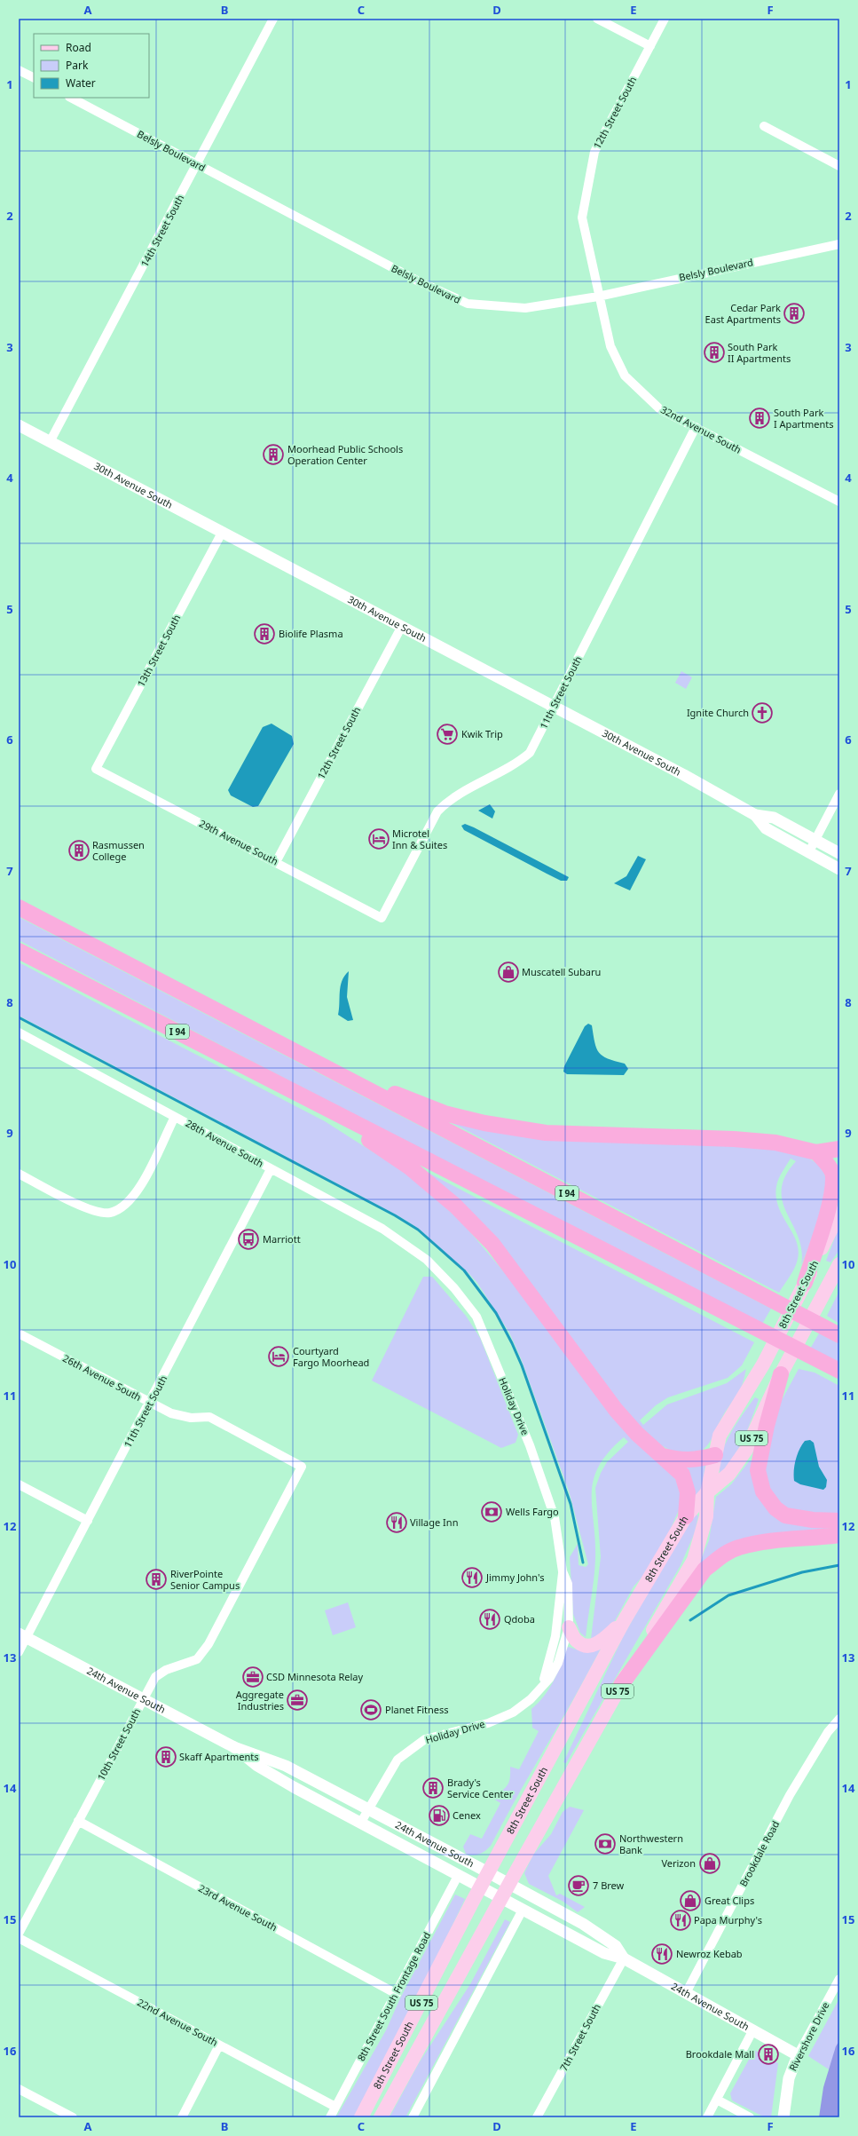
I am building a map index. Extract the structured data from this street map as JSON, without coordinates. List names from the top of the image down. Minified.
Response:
{"streets":{"highway":["I 94"],"main road":["8th Street South","US 75"],"street":["12th Street South","Belsly Boulevard","14th Street South","32nd Avenue South","30th Avenue South","13th Street South","11th Street South","29th Avenue South","28th Avenue South","26th Avenue South","Holiday Drive","24th Avenue South","10th Street South","Brookdale Road","23rd Avenue South","8th Street South Frontage Road","22nd Avenue South","Rivershore Drive","7th Street South"]},"crossings":[["12th Street South","Belsly Boulevard"],["12th Street South","32nd Avenue South"],["12th Street South","30th Avenue South"],["12th Street South","29th Avenue South"],["Belsly Boulevard","14th Street South"],["Belsly Boulevard","32nd Avenue South"],["14th Street South","30th Avenue South"],["32nd Avenue South","11th Street South"],["30th Avenue South","13th Street South"],["30th Avenue South","11th Street South"],["13th Street South","29th Avenue South"],["11th Street South","29th Avenue South"],["11th Street South","28th Avenue South"],["11th Street South","26th Avenue South"],["11th Street South","24th Avenue South"],["28th Avenue South","Holiday Drive"],["8th Street South","24th Avenue South"],["26th Avenue South","10th Street South"],["Holiday Drive","24th Avenue South"],["24th Avenue South","10th Street South"],["24th Avenue South","Brookdale Road"],["24th Avenue South","8th Street South Frontage Road"],["24th Avenue South","Rivershore Drive"],["24th Avenue South","7th Street South"],["10th Street South","23rd Avenue South"],["23rd Avenue South","8th Street South Frontage Road"],["8th Street South Frontage Road","22nd Avenue South"]],"places":{"building":["Cedar Park East Apartments","South Park II Apartments","South Park I Apartments","Moorhead Public Schools Operation Center","Biolife Plasma","Rasmussen College","RiverPointe Senior Campus","Skaff Apartments","Brady's Service Center","Brookdale Mall"],"church":["Ignite Church"],"supermarket":["Kwik Trip"],"hotel":["Microtel Inn & Suites","Courtyard Fargo Moorhead"],"shop":["Muscatell Subaru","Verizon","Great Clips"],"bus stop":["Marriott"],"bank":["Wells Fargo","Northwestern Bank"],"restaurant":["Village Inn","Jimmy John's","Qdoba","Papa Murphy's","Newroz Kebab"],"office":["CSD Minnesota Relay","Aggregate Industries"],"sports":["Planet Fitness"],"fuel station":["Cenex"],"cafe":["7 Brew"]},"legend":["Road","Park","Water"],"grid":{"columns":["A","B","C","D","E","F"],"rows":["1","2","3","4","5","6","7","8","9","10","11","12","13","14","15","16"]}}
